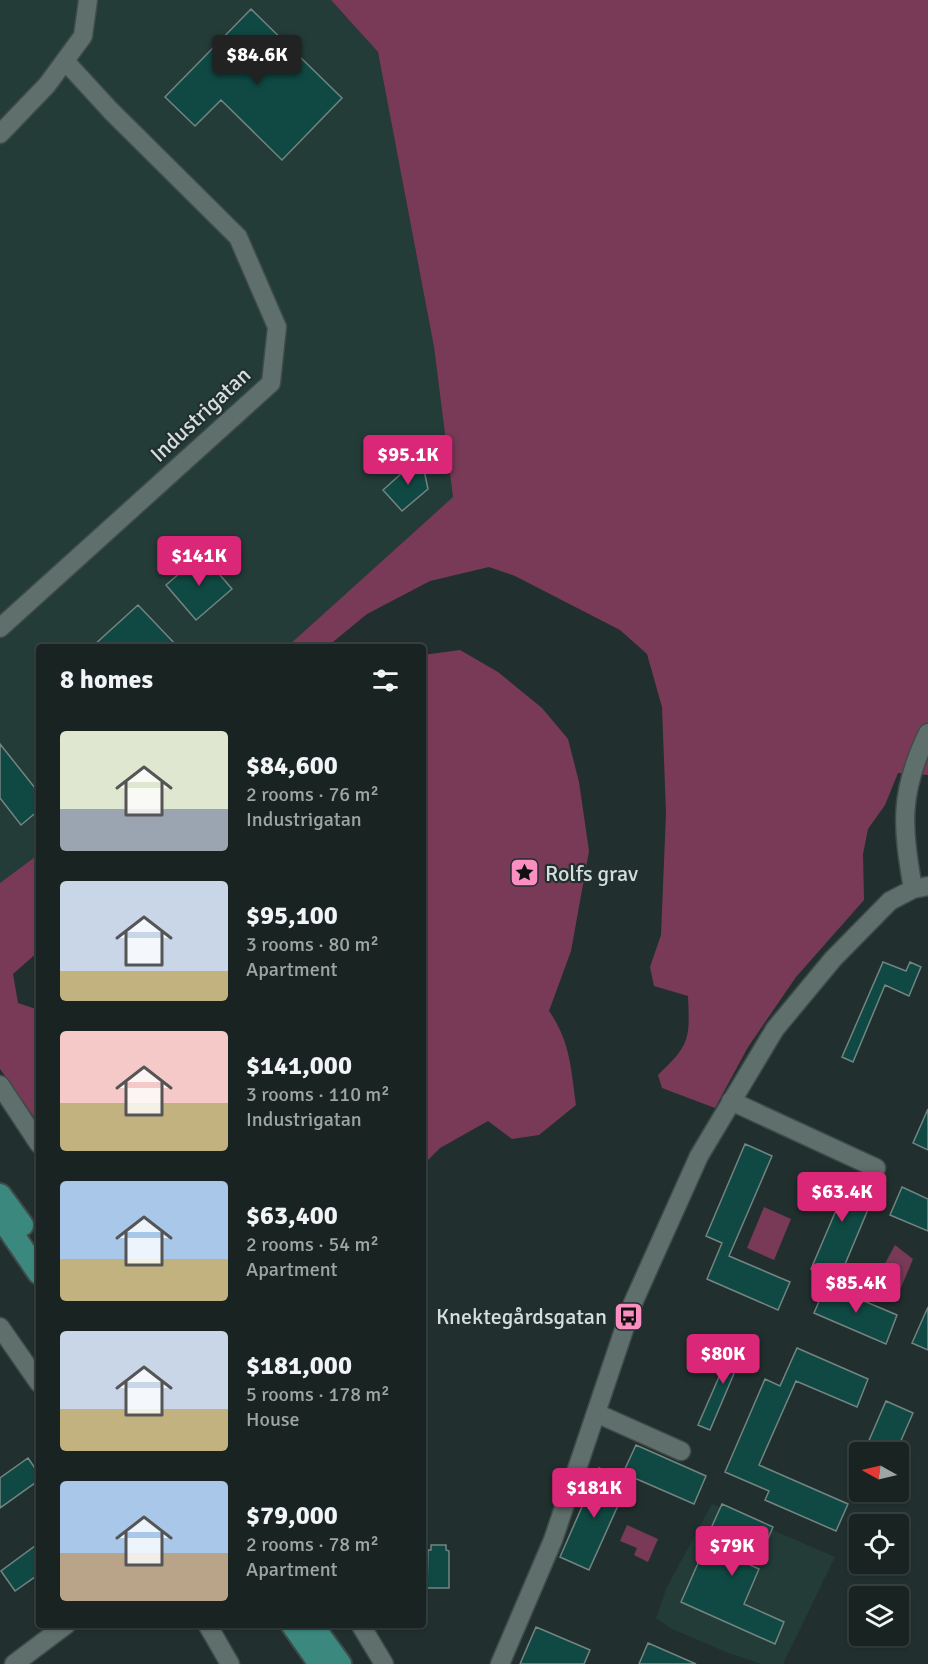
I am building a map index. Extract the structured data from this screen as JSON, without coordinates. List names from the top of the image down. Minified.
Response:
{"streets":{"street":["Industrigatan"]},"places":{"place":["Rolfs grav"],"bus stop":["Knektegårdsgatan"]},"north":"left","page":{"price":["$84.6K","$95.1K","$141K","$63.4K","$85.4K","$80K","$181K","$79K"],"heading":"8 homes","list":[{"name":"$84,600","note":"2 rooms · 76 m² · Industrigatan"},{"name":"$95,100","note":"3 rooms · 80 m² · Apartment"},{"name":"$141,000","note":"3 rooms · 110 m² · Industrigatan"},{"name":"$63,400","note":"2 rooms · 54 m² · Apartment"},{"name":"$181,000","note":"5 rooms · 178 m² · House"},{"name":"$79,000","note":"2 rooms · 78 m² · Apartment"}]}}
